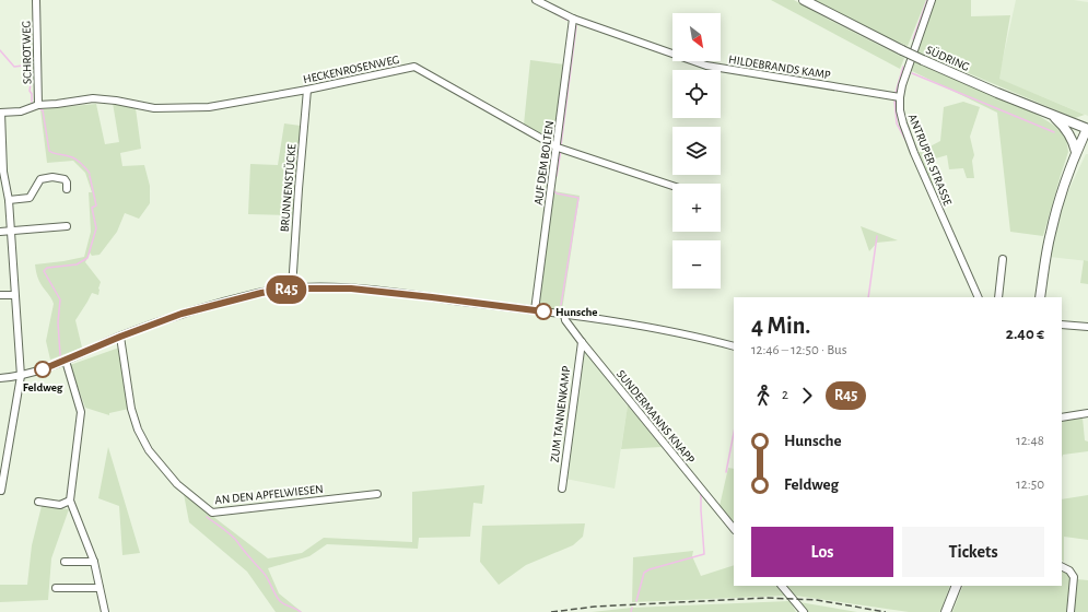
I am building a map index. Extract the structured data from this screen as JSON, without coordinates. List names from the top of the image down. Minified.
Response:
{"streets":{"main road":["SÜDRING"],"street":["SCHROTWEG","HILDEBRANDS KAMP","HECKENROSENWEG","ANTRUPER STRASSE","AUF DEM BOLTEN","BRUNNENSTÜCKE","ZUM TANNENKAMP","SUNDERMANNS KNAPP","AN DEN APFELWIESEN"]},"crossings":[["SCHROTWEG","HECKENROSENWEG"],["HILDEBRANDS KAMP","ANTRUPER STRASSE"],["HILDEBRANDS KAMP","AUF DEM BOLTEN"],["HECKENROSENWEG","AUF DEM BOLTEN"],["HECKENROSENWEG","BRUNNENSTÜCKE"],["ZUM TANNENKAMP","SUNDERMANNS KNAPP"]],"places":["Hunsche","Feldweg"],"lines":["bus line R45"],"north":"bottom right","page":{"on_map":"R45","map_buttons":["+","−"],"heading":["4 Min.","12:46 – 12:50 · Bus","2.40 €"],"legs":["2","R45"],"list":[{"name":"Hunsche","value":"12:48"},{"name":"Feldweg","value":"12:50"}],"buttons":["Los","Tickets"]}}
